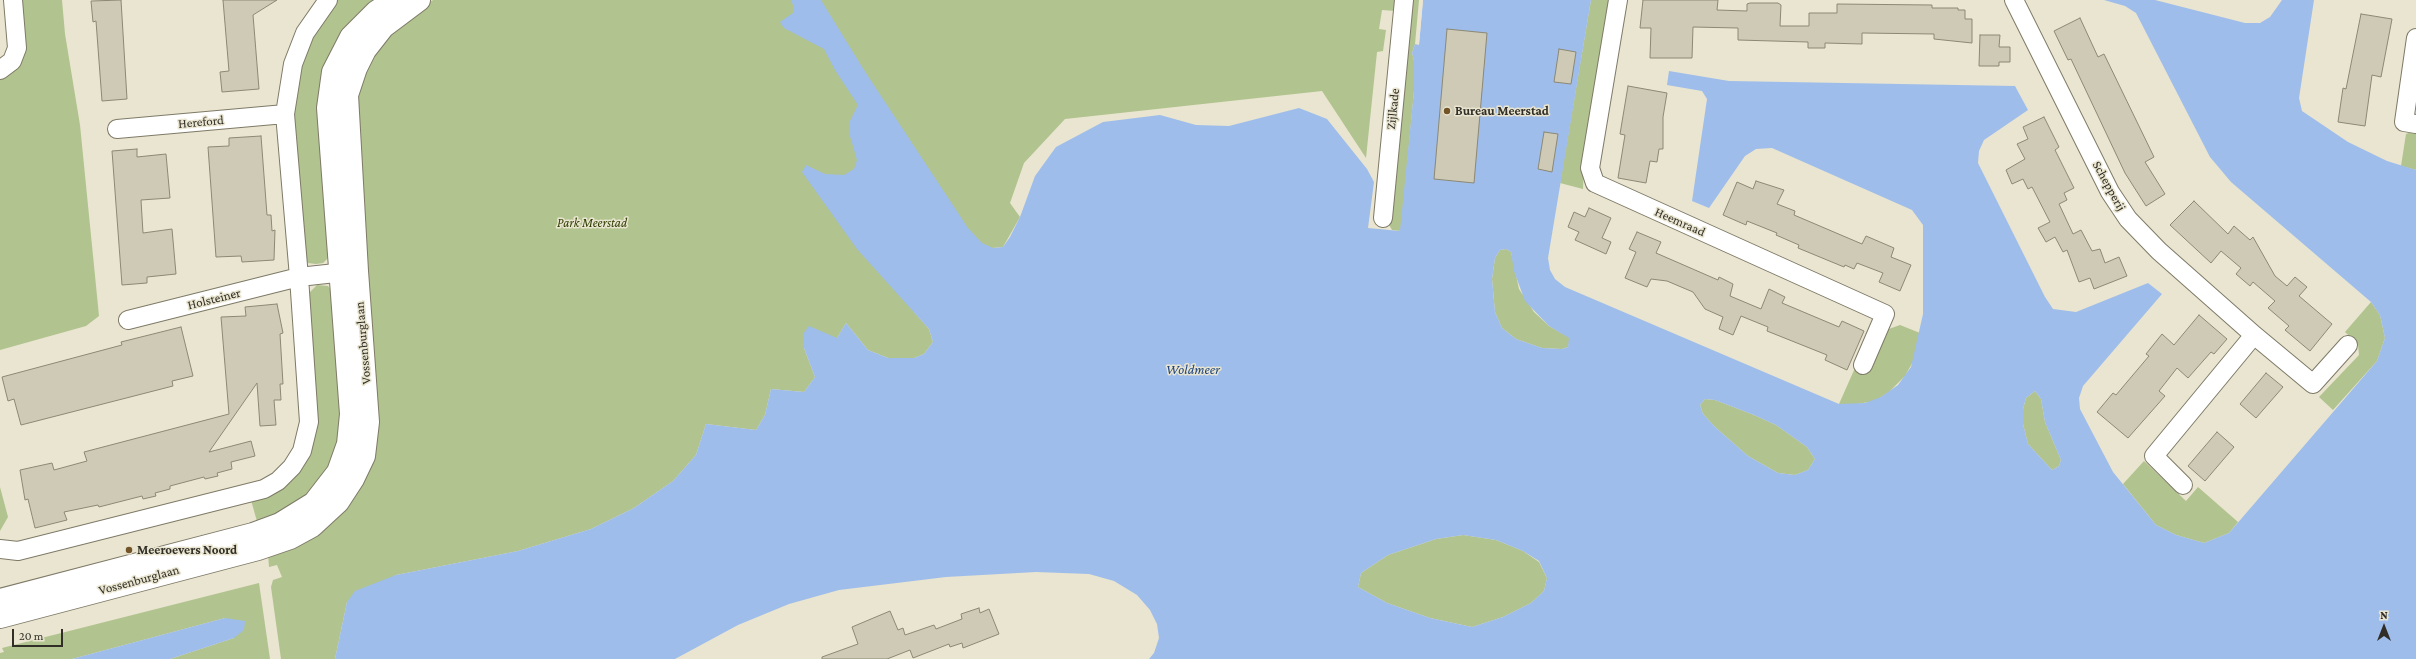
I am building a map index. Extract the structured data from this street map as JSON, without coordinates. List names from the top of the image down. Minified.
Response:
{"streets":{"street":["Zijlkade","Hereford","Schepperij","Heemraad","Holsteiner","Vossenburglaan"]},"water":["Woldmeer"],"parks":["Park Meerstad"],"places":["Bureau Meerstad","Meeroevers Noord"],"scale_bar":"20 m","north":"top"}
